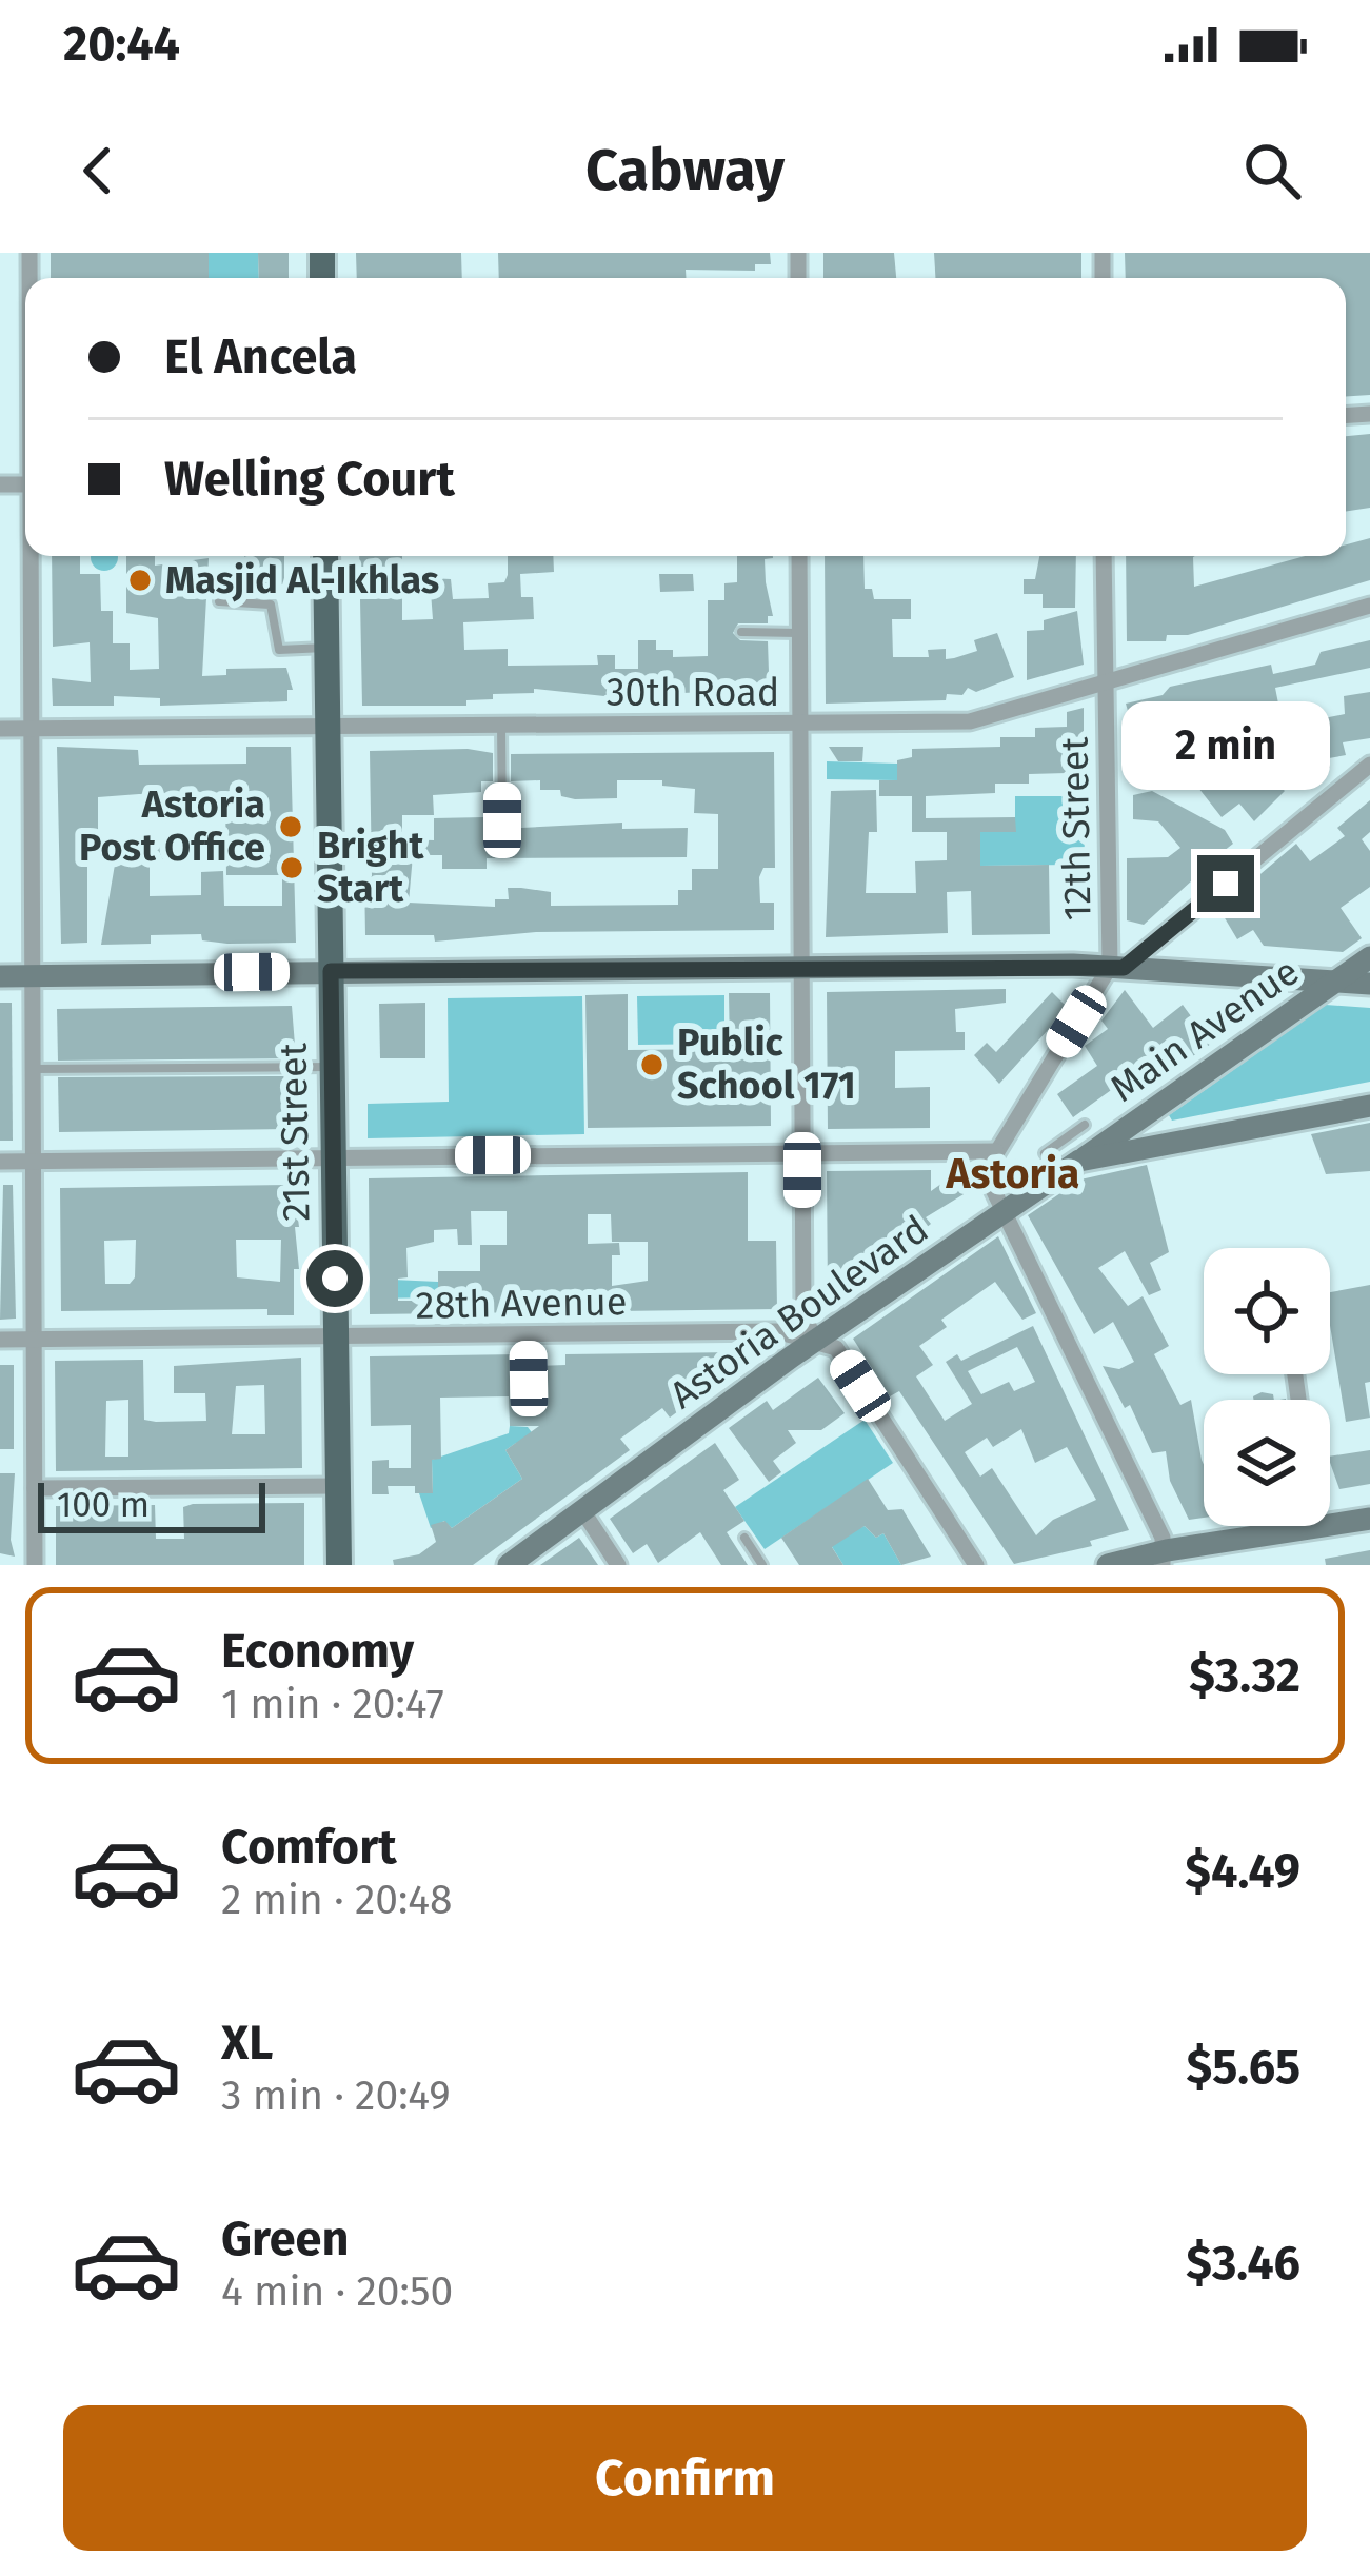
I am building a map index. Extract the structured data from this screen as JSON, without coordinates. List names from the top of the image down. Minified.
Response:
{"streets":{"main road":["21st Street"],"street":["30th Road","12th Street","Main Avenue","28th Avenue","Astoria Boulevard"]},"crossings":[["30th Road","12th Street"],["30th Road","21st Street"],["Main Avenue","Astoria Boulevard"],["21st Street","28th Avenue"],["28th Avenue","Astoria Boulevard"]],"districts":["Astoria"],"places":["Masjid Al-Ikhlas","Astoria Post Office","Bright Start","Public School 171"],"scale_bar":"100 m","page":{"status":"20:44","header":"Cabway","banner":["El Ancela","Welling Court"],"bubble":"2 min","scale":"100 m","list":[{"name":"Economy","note":"1 min · 20:47","value":"$3.32"},{"name":"Comfort","note":"2 min · 20:48","value":"$4.49"},{"name":"XL","note":"3 min · 20:49","value":"$5.65"},{"name":"Green","note":"4 min · 20:50","value":"$3.46"}],"buttons":"Confirm"}}
